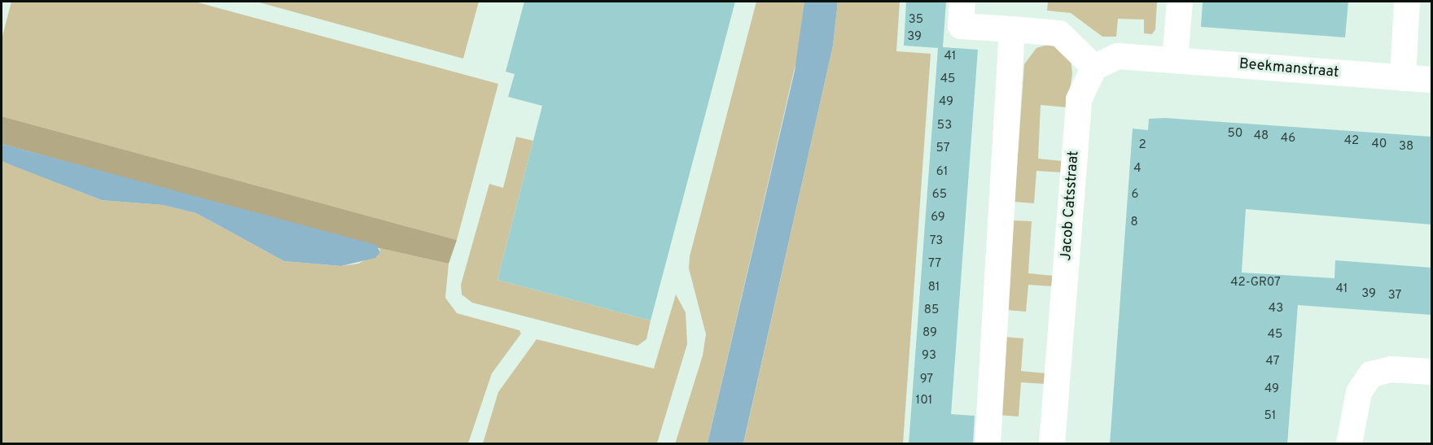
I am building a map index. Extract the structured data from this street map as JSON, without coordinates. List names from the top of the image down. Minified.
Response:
{"streets":{"street":["Beekmanstraat","Jacob Catsstraat"]},"crossings":[["Beekmanstraat","Jacob Catsstraat"]],"house_numbers":["35","39","41","45","49","53","50","48","46","42","40","2","38","57","4","61","65","6","69","8","73","77","42-GR07","81","41","39","37","43","85","89","45","93","47","97","49","101","51"]}
